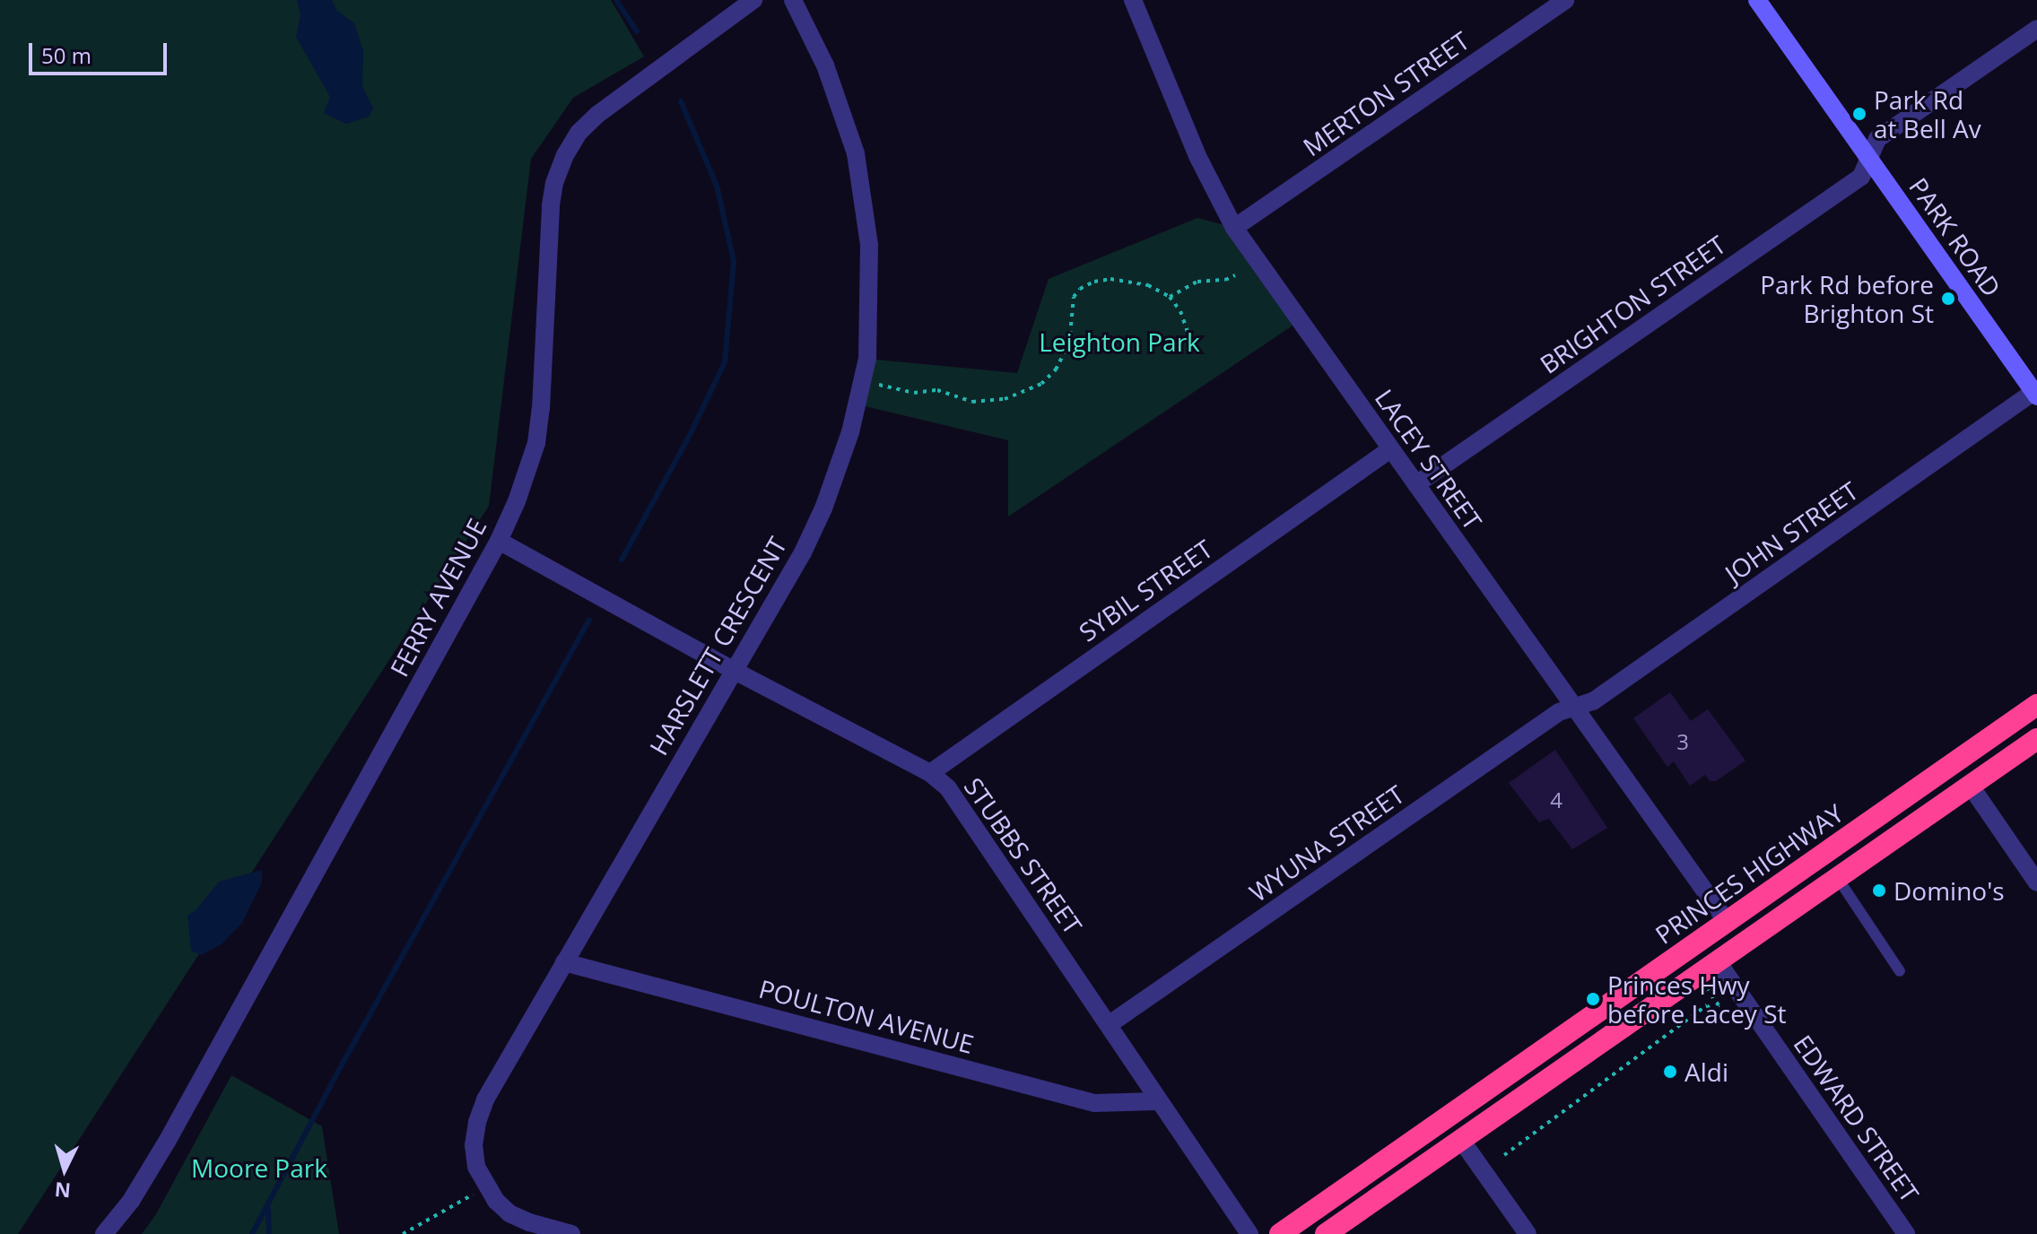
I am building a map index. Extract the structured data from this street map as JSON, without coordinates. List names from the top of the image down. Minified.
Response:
{"streets":{"highway":["PRINCES HIGHWAY"],"main road":["PARK ROAD"],"street":["MERTON STREET","BRIGHTON STREET","LACEY STREET","JOHN STREET","SYBIL STREET","FERRY AVENUE","HARSLETT CRESCENT","WYUNA STREET","STUBBS STREET","POULTON AVENUE","EDWARD STREET"]},"crossings":[["MERTON STREET","LACEY STREET"],["PARK ROAD","BRIGHTON STREET"],["PARK ROAD","JOHN STREET"],["BRIGHTON STREET","LACEY STREET"],["LACEY STREET","JOHN STREET"],["LACEY STREET","SYBIL STREET"],["LACEY STREET","WYUNA STREET"],["LACEY STREET","PRINCES HIGHWAY"],["JOHN STREET","WYUNA STREET"],["SYBIL STREET","STUBBS STREET"],["FERRY AVENUE","STUBBS STREET"],["HARSLETT CRESCENT","STUBBS STREET"],["HARSLETT CRESCENT","POULTON AVENUE"],["WYUNA STREET","STUBBS STREET"],["STUBBS STREET","POULTON AVENUE"]],"parks":["Leighton Park","Moore Park"],"places":["Park Rd at Bell Av","Park Rd before Brighton St","Domino's","Princes Hwy before Lacey St","Aldi"],"house_numbers":["3","4"],"scale_bar":"50 m","north":"bottom"}
